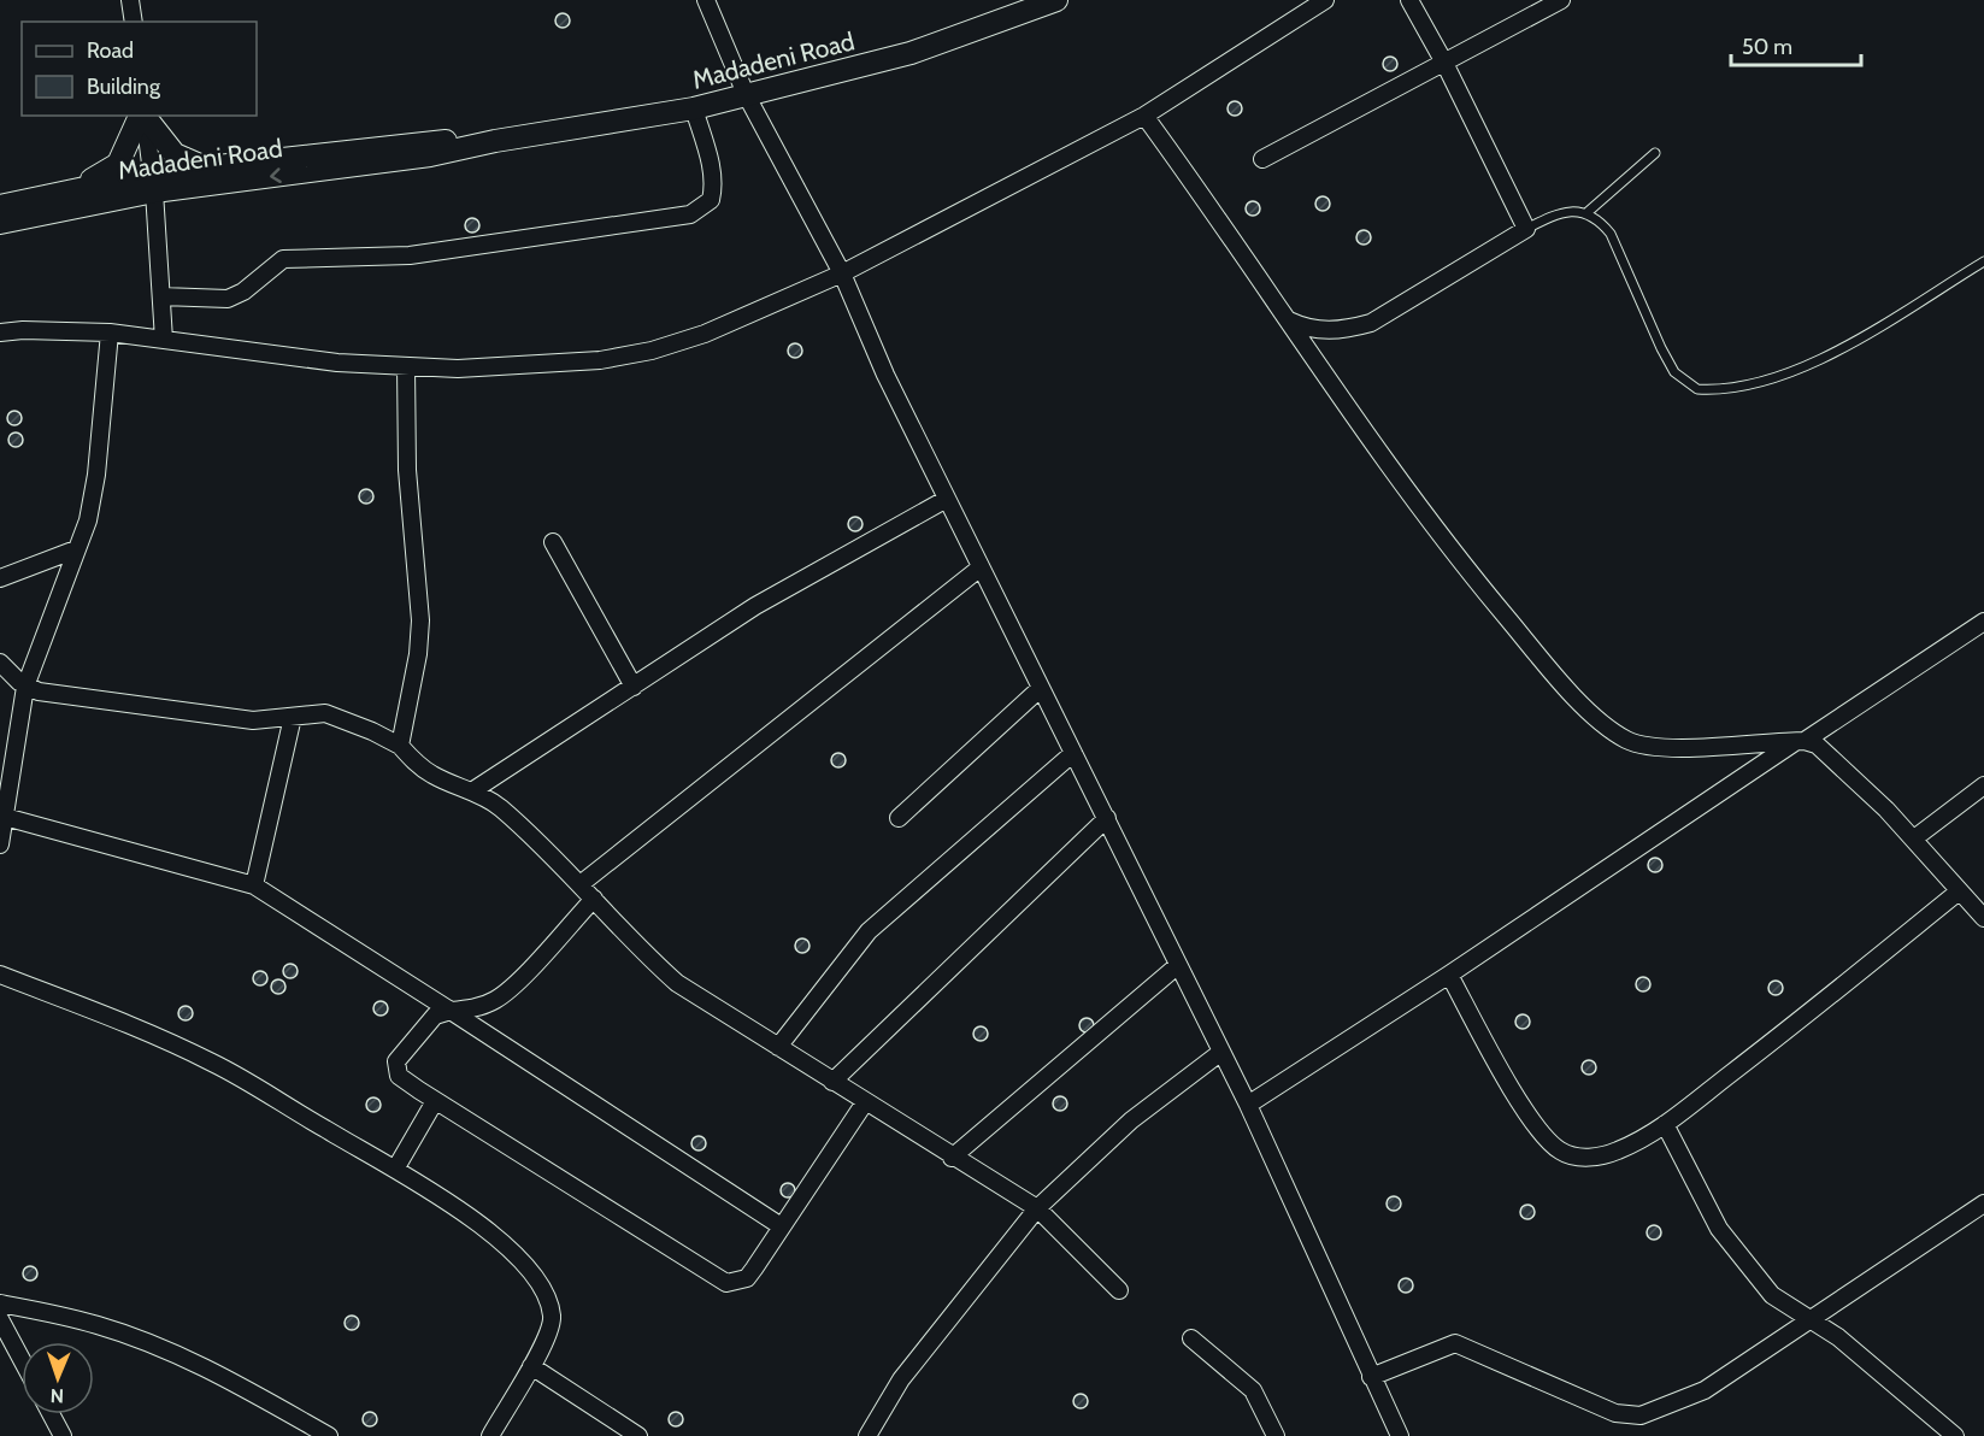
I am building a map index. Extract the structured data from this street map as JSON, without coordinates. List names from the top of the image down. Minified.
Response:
{"streets":{"street":["Madadeni Road"]},"legend":["Road","Building"],"scale_bar":"50 m","north":"bottom"}
